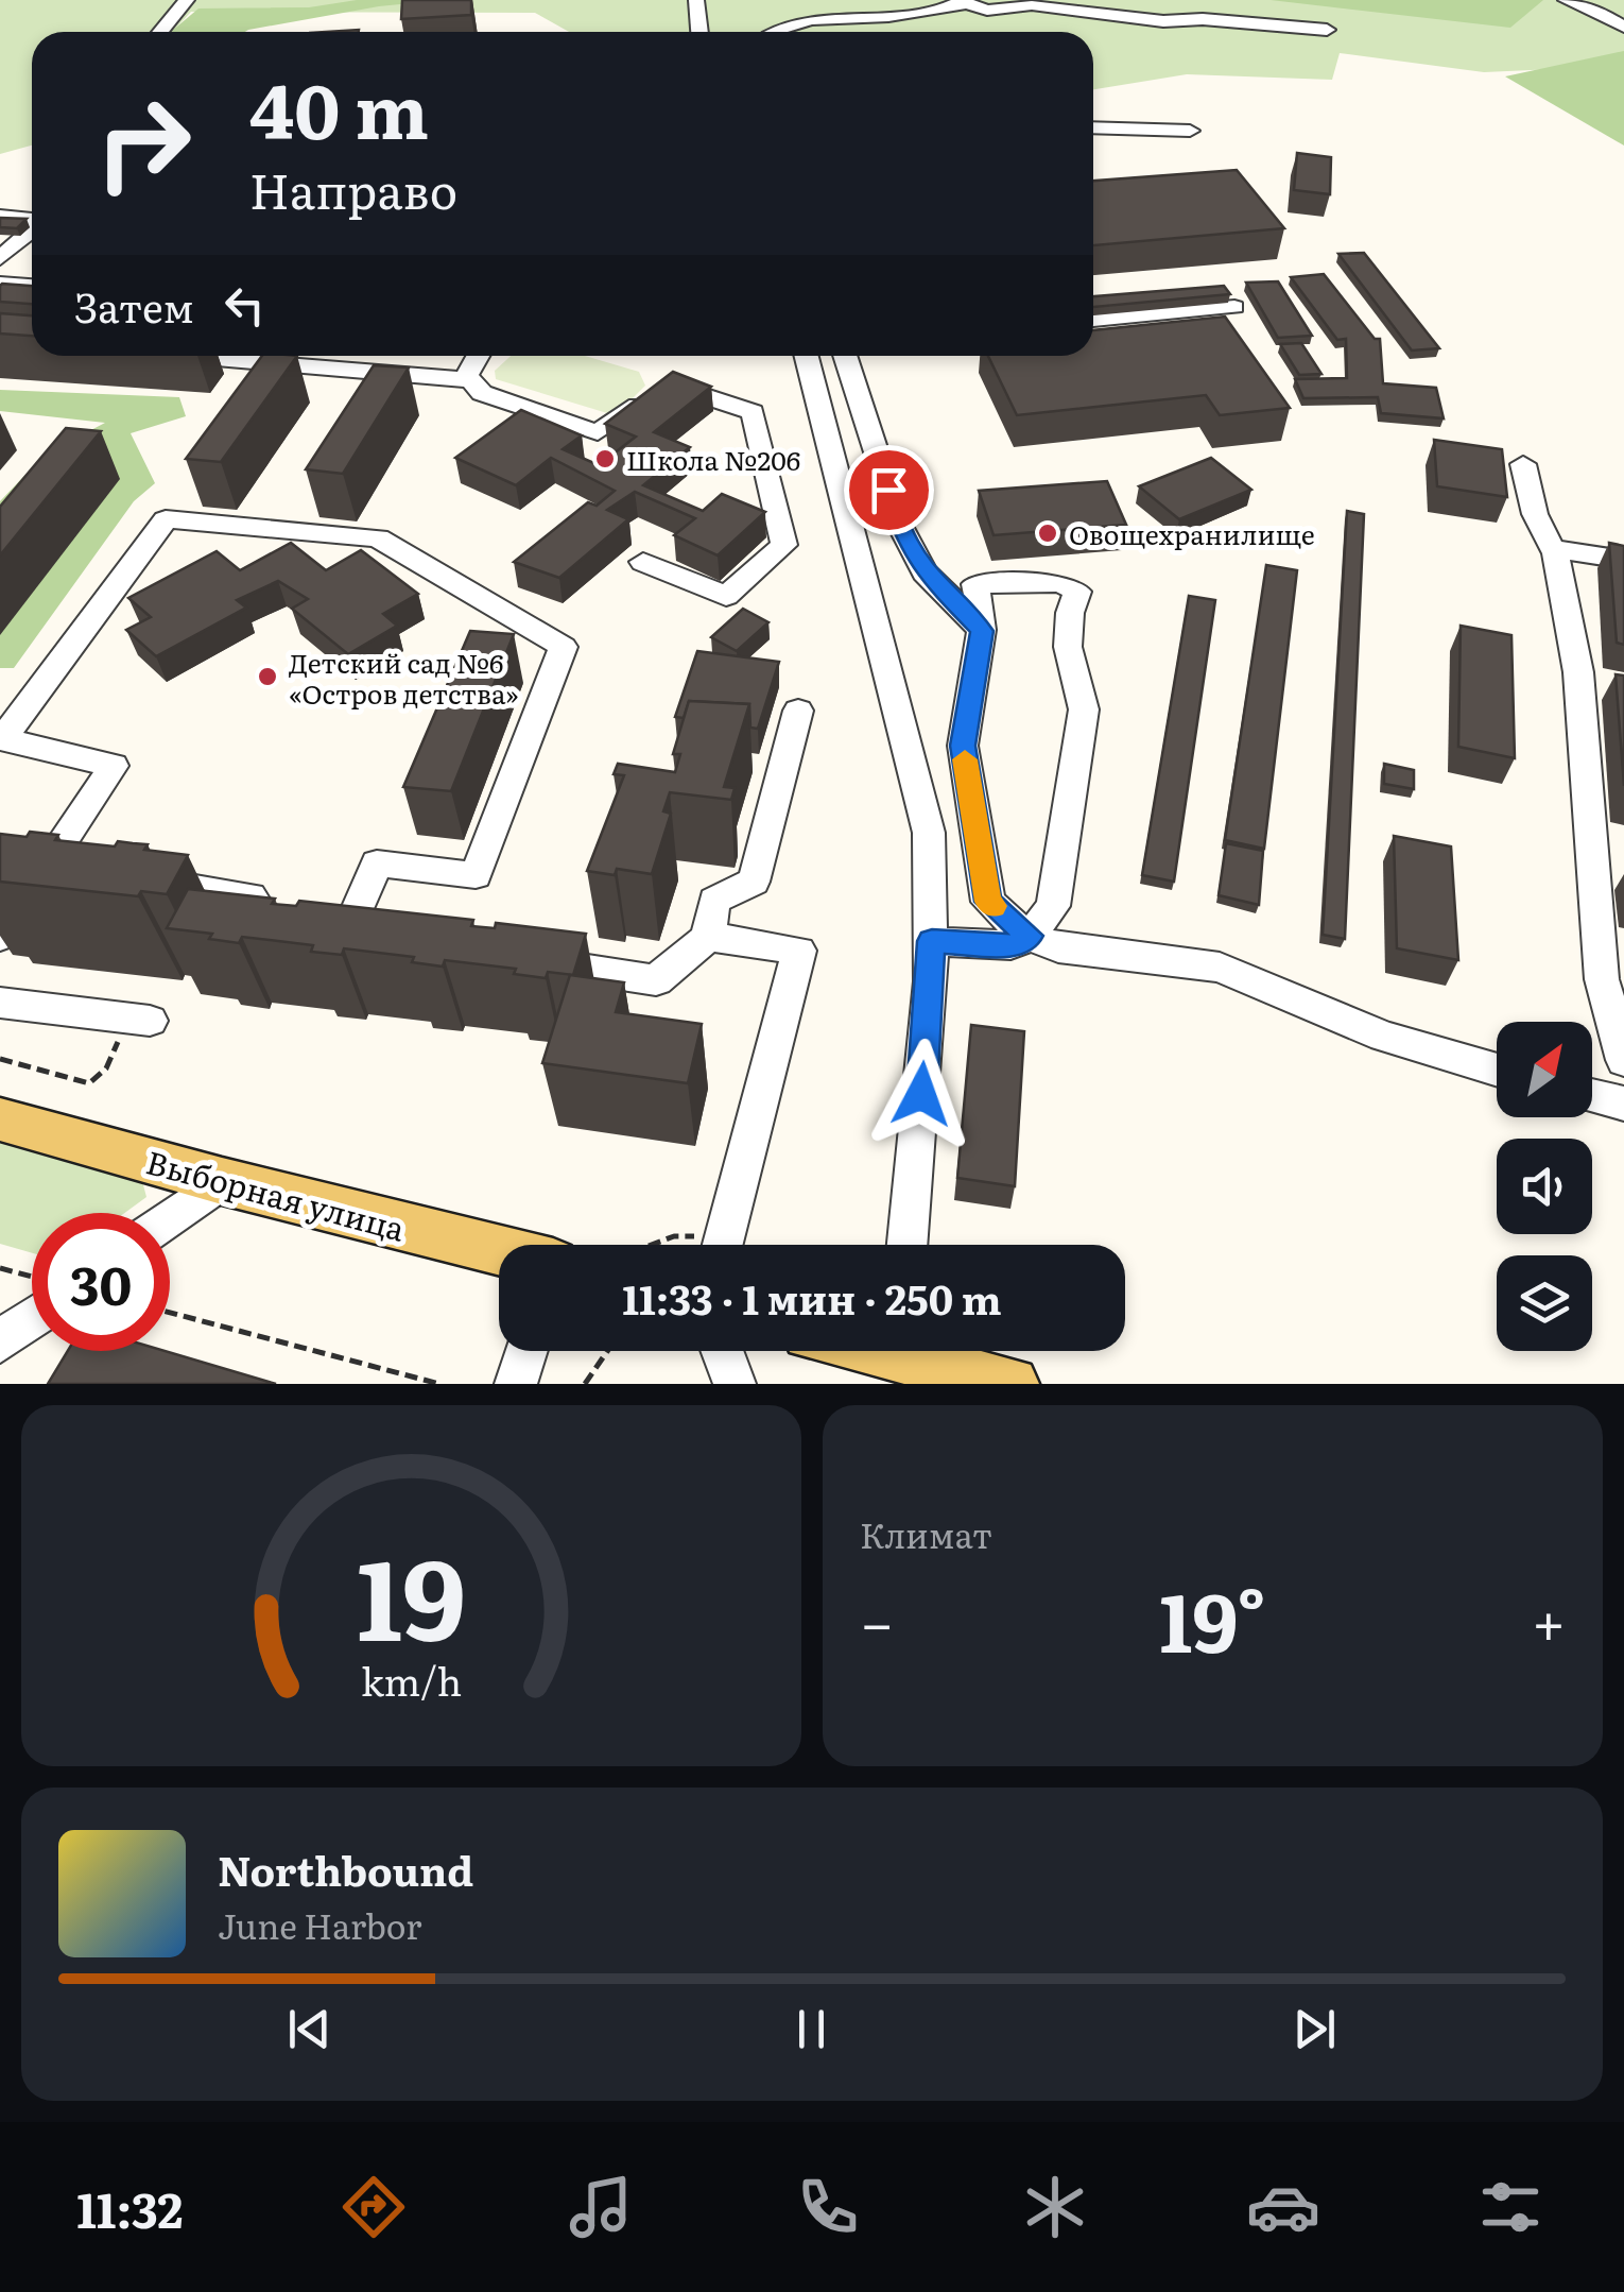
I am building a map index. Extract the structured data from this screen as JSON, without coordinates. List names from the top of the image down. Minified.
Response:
{"streets":{"main road":["Выборная улица"]},"places":["Школа №206","Овощехранилище","Детский сад №6 «Остров детства»"],"north":"top right","page":{"turn":["40 m","Направо"],"then":"Затем","limit":"30","trip":"11:33 · 1 мин · 250 m","tile":"Климат","heat":["−","19°","+"],"song":["Northbound","June Harbor"],"tabs":"11:32","gauge":["19","km/h"]}}
